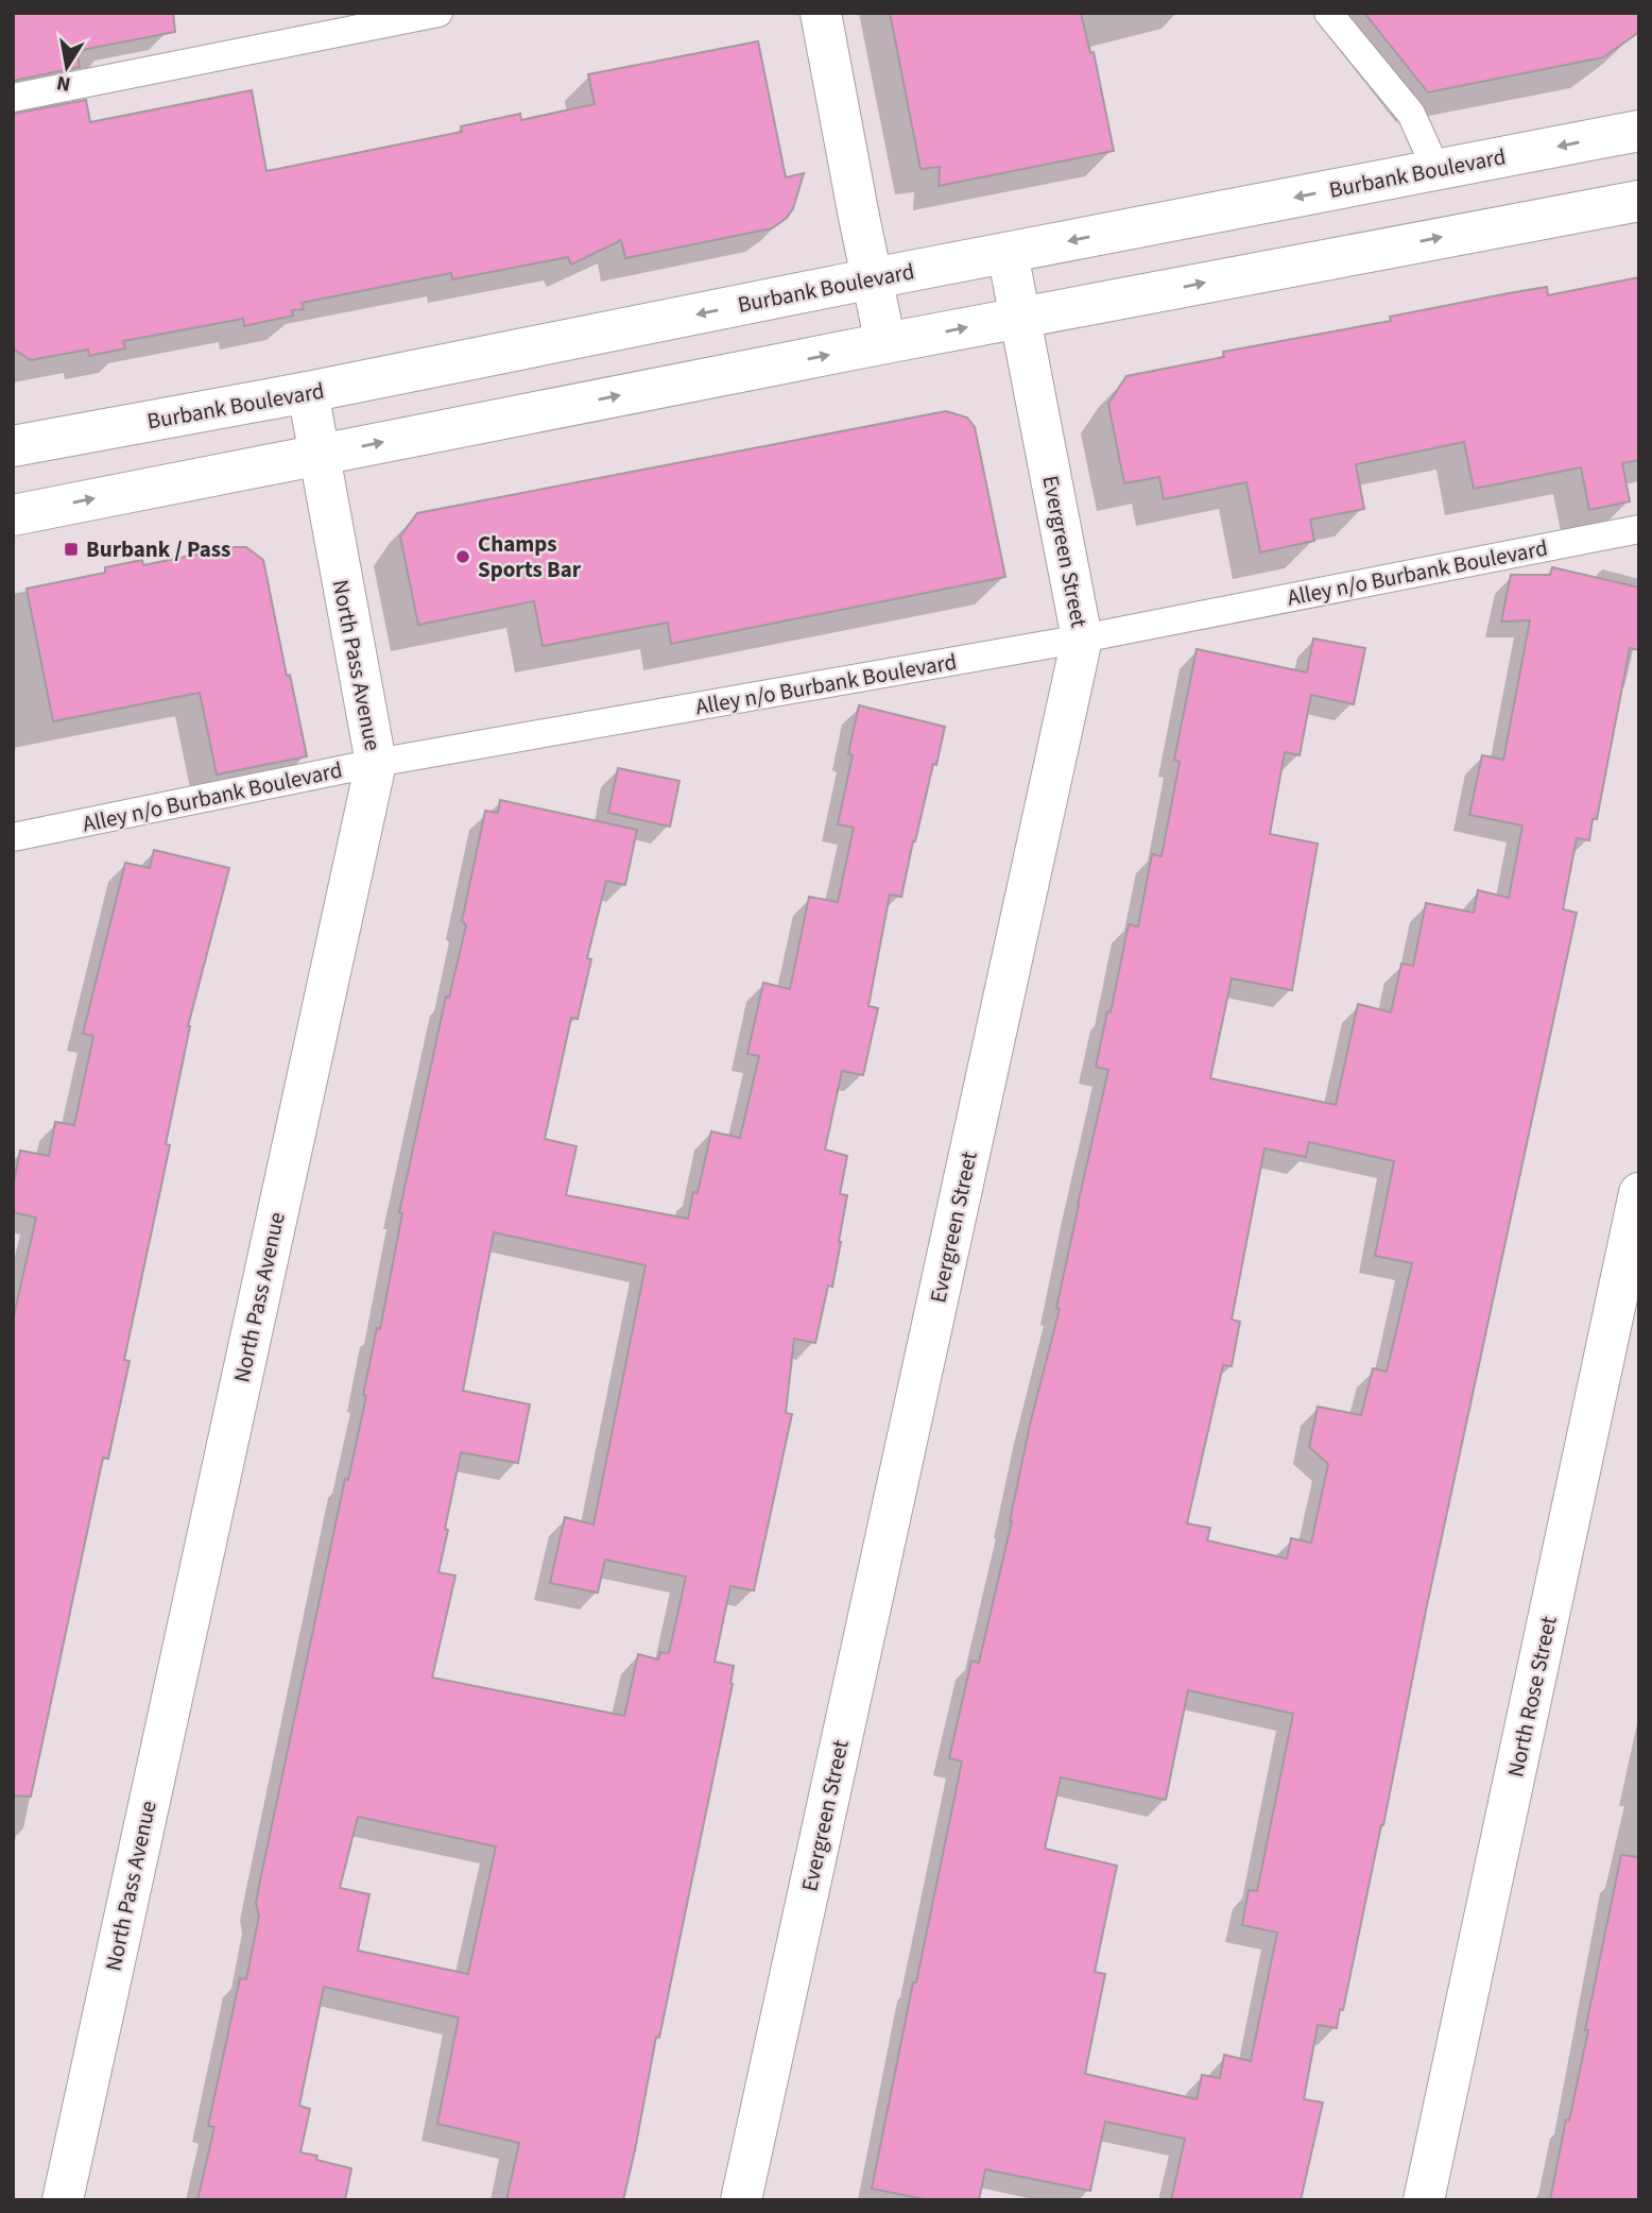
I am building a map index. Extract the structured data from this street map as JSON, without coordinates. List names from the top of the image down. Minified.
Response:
{"streets":{"street":["Burbank Boulevard","Evergreen Street","North Pass Avenue","North Rose Street"],"lane":["Alley n/o Burbank Boulevard"]},"crossings":[["Burbank Boulevard","Evergreen Street"],["Burbank Boulevard","North Pass Avenue"],["Evergreen Street","Alley n/o Burbank Boulevard"],["Alley n/o Burbank Boulevard","North Pass Avenue"]],"places":{"transit":["Burbank / Pass"],"other":["Champs Sports Bar"]},"north":"bottom"}
